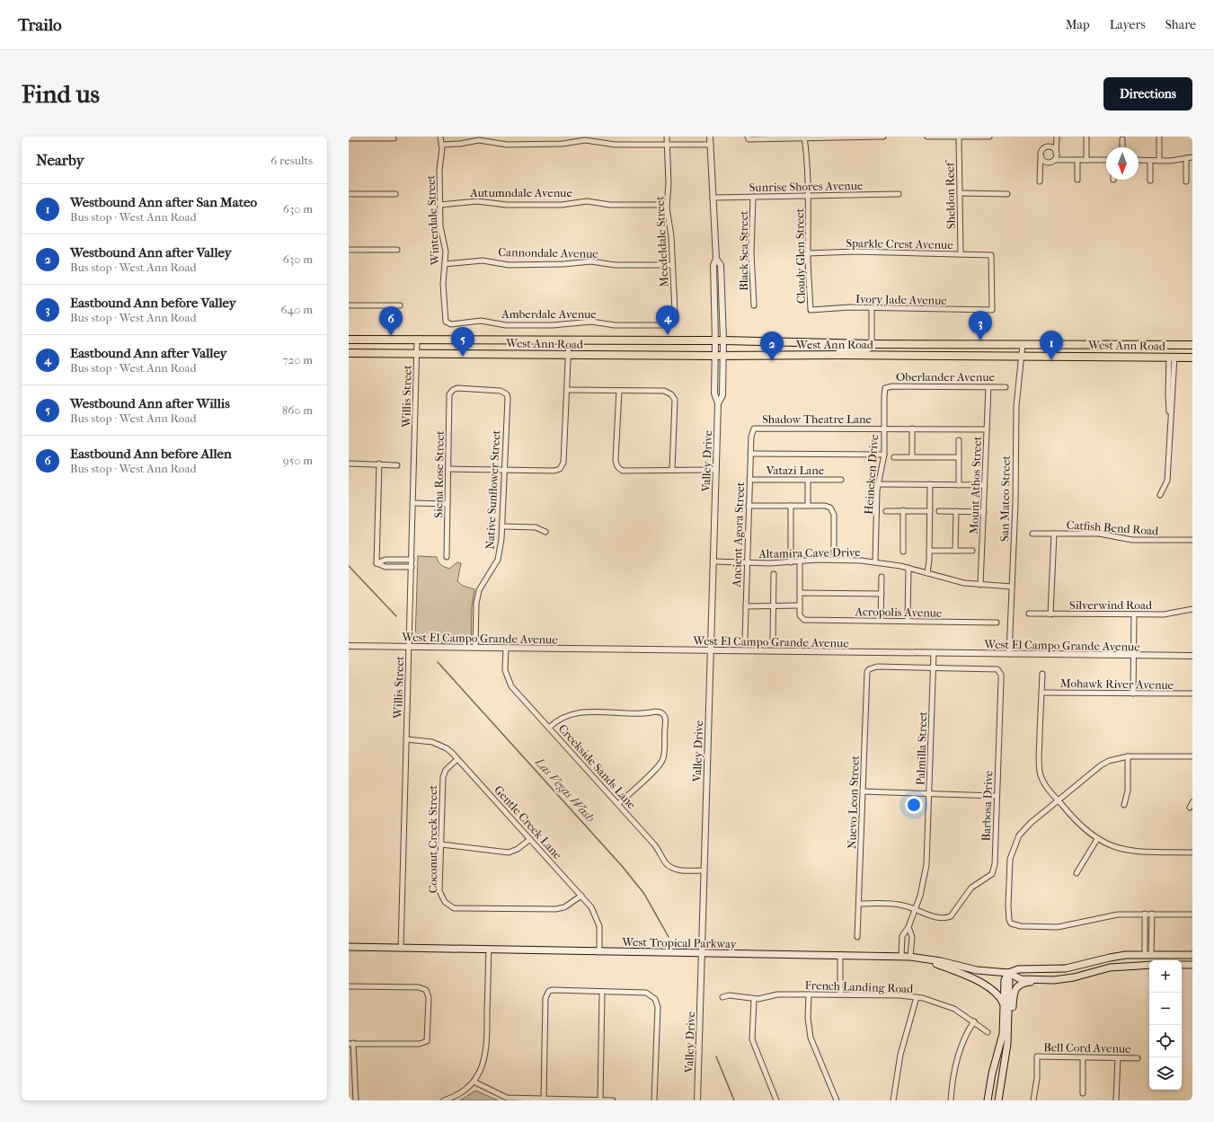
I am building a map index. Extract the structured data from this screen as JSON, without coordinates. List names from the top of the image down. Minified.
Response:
{"streets":{"main road":["West Ann Road","West Tropical Parkway"],"street":["Sunrise Shores Avenue","Autumndale Avenue","Sheldon Reef","Winterdale Street","Meedeldale Street","Sparkle Crest Avenue","Black Sea Street","Cannondale Avenue","Cloudy Glen Street","Ivory Jade Avenue","Amberdale Avenue","Oberlander Avenue","Willis Street","Shadow Theatre Lane","Valley Drive","Vatazi Lane","Siena Rose Street","Heineken Drive","Mount Athos Street","Native Sunflower Street","San Mateo Street","Catfish Bend Road","Ancient Agora Street","Altamira Cave Drive","Silverwind Road","Acropolis Avenue","West El Campo Grande Avenue","Mohawk River Avenue","Palmilla Street","Creekside Sands Lane","Nuevo Leon Street","Barbosa Drive","Gentle Creek Lane","Coconut Creek Street","French Landing Road","Bell Cord Avenue"]},"crossings":[["Sunrise Shores Avenue","Black Sea Street"],["Sunrise Shores Avenue","Cloudy Glen Street"],["Sunrise Shores Avenue","Valley Drive"],["Autumndale Avenue","Winterdale Street"],["Autumndale Avenue","Meedeldale Street"],["Sheldon Reef","Sparkle Crest Avenue"],["Winterdale Street","Cannondale Avenue"],["Winterdale Street","Amberdale Avenue"],["Meedeldale Street","Cannondale Avenue"],["Meedeldale Street","Amberdale Avenue"],["Sparkle Crest Avenue","Cloudy Glen Street"],["Sparkle Crest Avenue","Ivory Jade Avenue"],["Cloudy Glen Street","Ivory Jade Avenue"],["West Ann Road","Willis Street"],["West Ann Road","Valley Drive"],["West Ann Road","San Mateo Street"],["Oberlander Avenue","Heineken Drive"],["Oberlander Avenue","Mount Athos Street"],["Willis Street","West El Campo Grande Avenue"],["Willis Street","Gentle Creek Lane"],["Willis Street","West Tropical Parkway"],["Shadow Theatre Lane","Heineken Drive"],["Shadow Theatre Lane","Mount Athos Street"],["Shadow Theatre Lane","Ancient Agora Street"],["Valley Drive","Altamira Cave Drive"],["Valley Drive","West El Campo Grande Avenue"],["Valley Drive","Creekside Sands Lane"],["Valley Drive","West Tropical Parkway"],["Vatazi Lane","Ancient Agora Street"],["Siena Rose Street","Native Sunflower Street"],["Heineken Drive","Altamira Cave Drive"],["Mount Athos Street","Altamira Cave Drive"],["Native Sunflower Street","West El Campo Grande Avenue"],["San Mateo Street","Altamira Cave Drive"],["San Mateo Street","West El Campo Grande Avenue"],["Ancient Agora Street","Altamira Cave Drive"],["West El Campo Grande Avenue","Palmilla Street"],["West El Campo Grande Avenue","Creekside Sands Lane"],["Palmilla Street","Nuevo Leon Street"],["Palmilla Street","Barbosa Drive"],["Palmilla Street","West Tropical Parkway"],["Nuevo Leon Street","Barbosa Drive"],["Gentle Creek Lane","Coconut Creek Street"],["Gentle Creek Lane","West Tropical Parkway"]],"water":["Las Vegas Wash"],"north":"bottom","page":{"header":"Trailo","nav":["Map","Layers","Share"],"buttons":"Directions","title":"Find us","heading":["Nearby","6 results"],"list":[{"mark":"1","name":"Westbound Ann after San Mateo","note":"Bus stop · West Ann Road","value":"630 m"},{"mark":"2","name":"Westbound Ann after Valley","note":"Bus stop · West Ann Road","value":"630 m"},{"mark":"3","name":"Eastbound Ann before Valley","note":"Bus stop · West Ann Road","value":"640 m"},{"mark":"4","name":"Eastbound Ann after Valley","note":"Bus stop · West Ann Road","value":"720 m"},{"mark":"5","name":"Westbound Ann after Willis","note":"Bus stop · West Ann Road","value":"860 m"},{"mark":"6","name":"Eastbound Ann before Allen","note":"Bus stop · West Ann Road","value":"950 m"}],"pins":["4","6","3","5","1","2"],"map_buttons":["+","−"]}}
